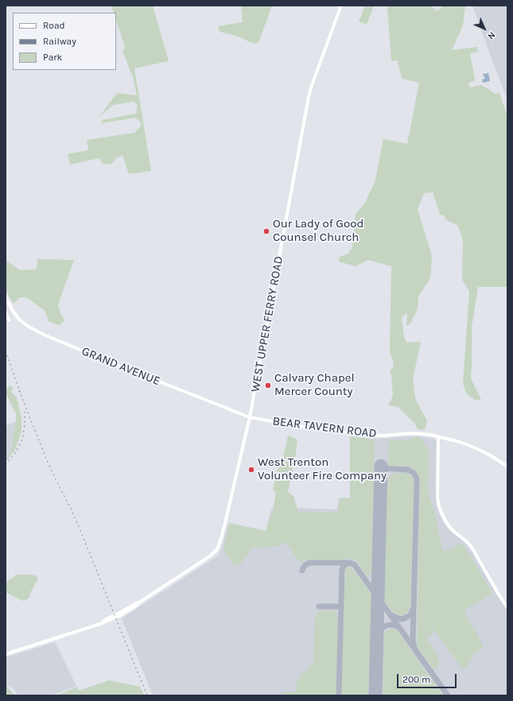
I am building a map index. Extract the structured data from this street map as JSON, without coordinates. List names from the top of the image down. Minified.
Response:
{"streets":{"main road":["WEST UPPER FERRY ROAD","GRAND AVENUE","BEAR TAVERN ROAD"]},"crossings":[["WEST UPPER FERRY ROAD","GRAND AVENUE"],["WEST UPPER FERRY ROAD","BEAR TAVERN ROAD"],["GRAND AVENUE","BEAR TAVERN ROAD"]],"places":["Our Lady of Good Counsel Church","Calvary Chapel Mercer County","West Trenton Volunteer Fire Company"],"legend":["Road","Railway","Park"],"scale_bar":"200 m","north":"bottom right"}
